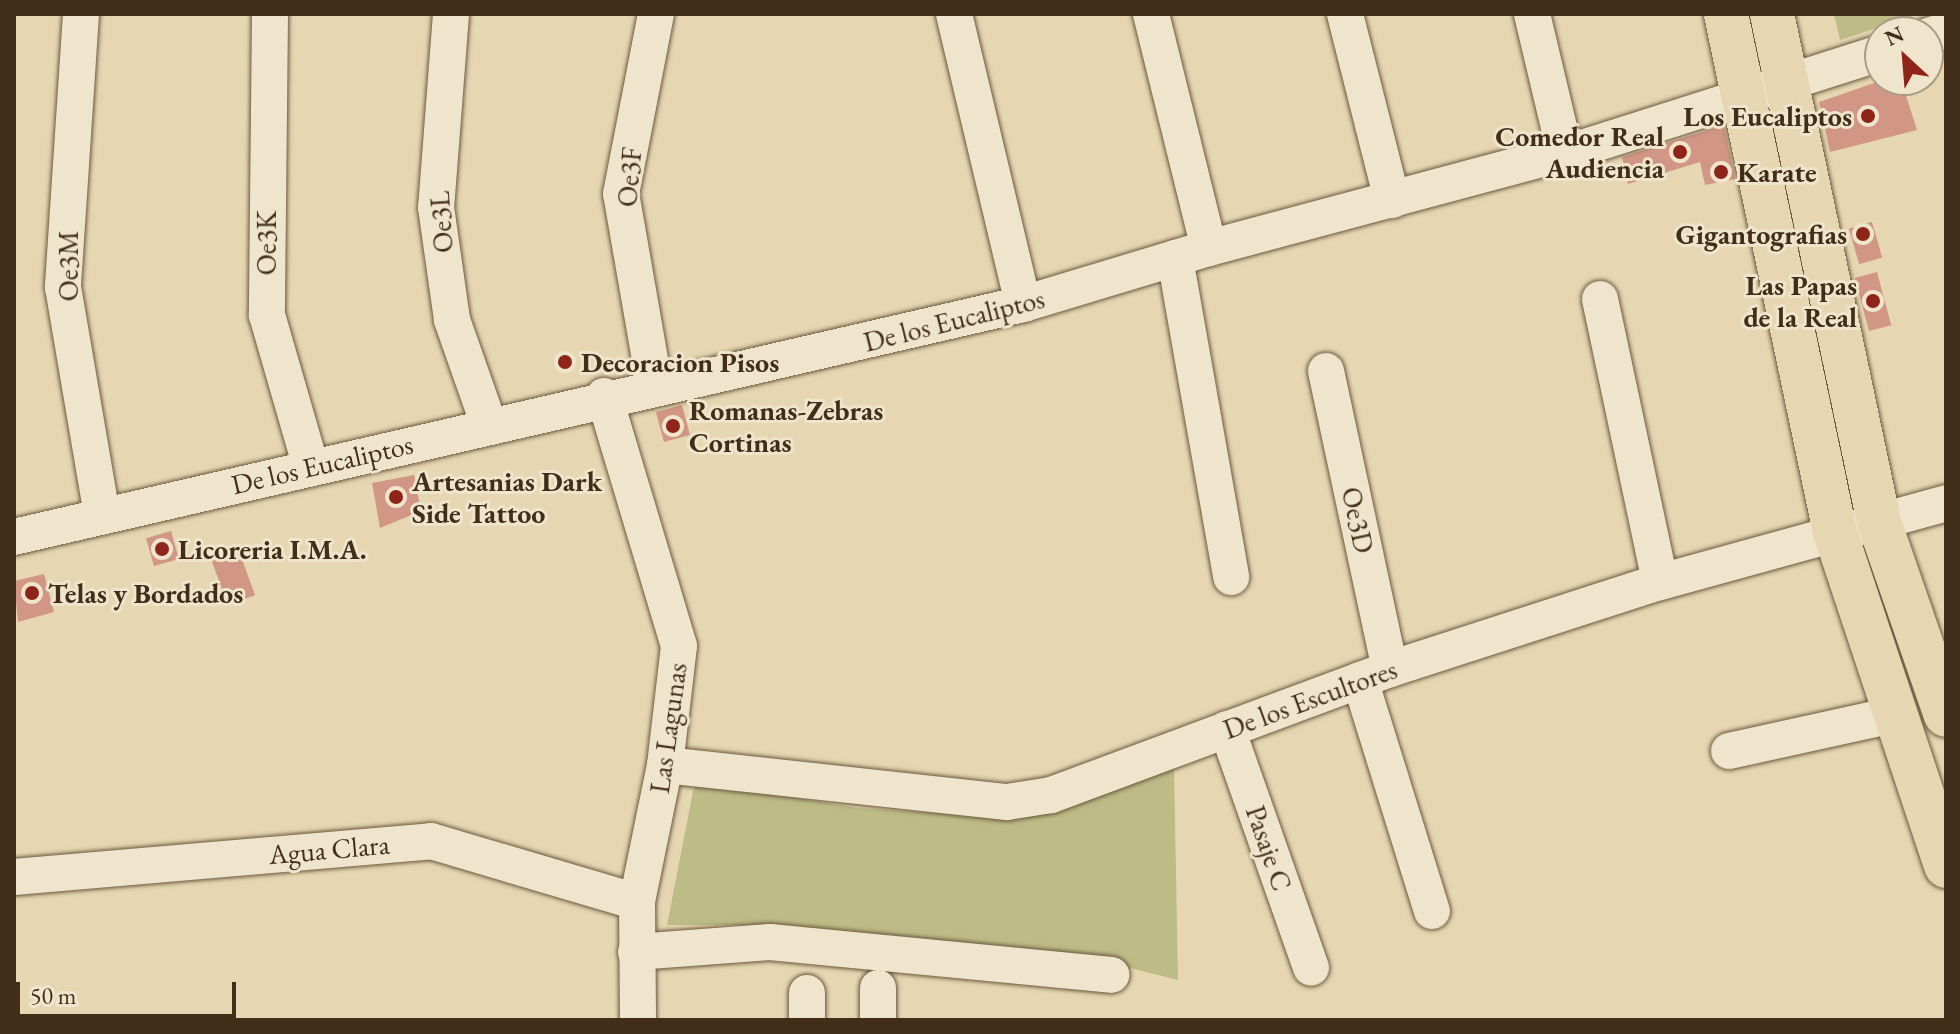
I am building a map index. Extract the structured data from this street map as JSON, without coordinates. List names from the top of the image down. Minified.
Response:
{"streets":{"street":["Oe3F","Oe3L","Oe3K","Oe3M","De los Eucaliptos","Oe3D","De los Escultores","Las Lagunas","Pasaje C","Agua Clara"]},"crossings":[["Oe3F","De los Eucaliptos"],["Oe3L","De los Eucaliptos"],["Oe3K","De los Eucaliptos"],["Oe3M","De los Eucaliptos"],["De los Eucaliptos","Las Lagunas"],["Oe3D","De los Escultores"],["De los Escultores","Las Lagunas"],["De los Escultores","Pasaje C"],["Las Lagunas","Agua Clara"]],"places":["Los Eucaliptos","Comedor Real Audiencia","Karate","Gigantografias","Las Papas de la Real","Decoracion Pisos","Romanas-Zebras Cortinas","Artesanias Dark Side Tattoo","Licoreria I.M.A.","Telas y Bordados"],"scale_bar":"50 m","north":"top left"}
